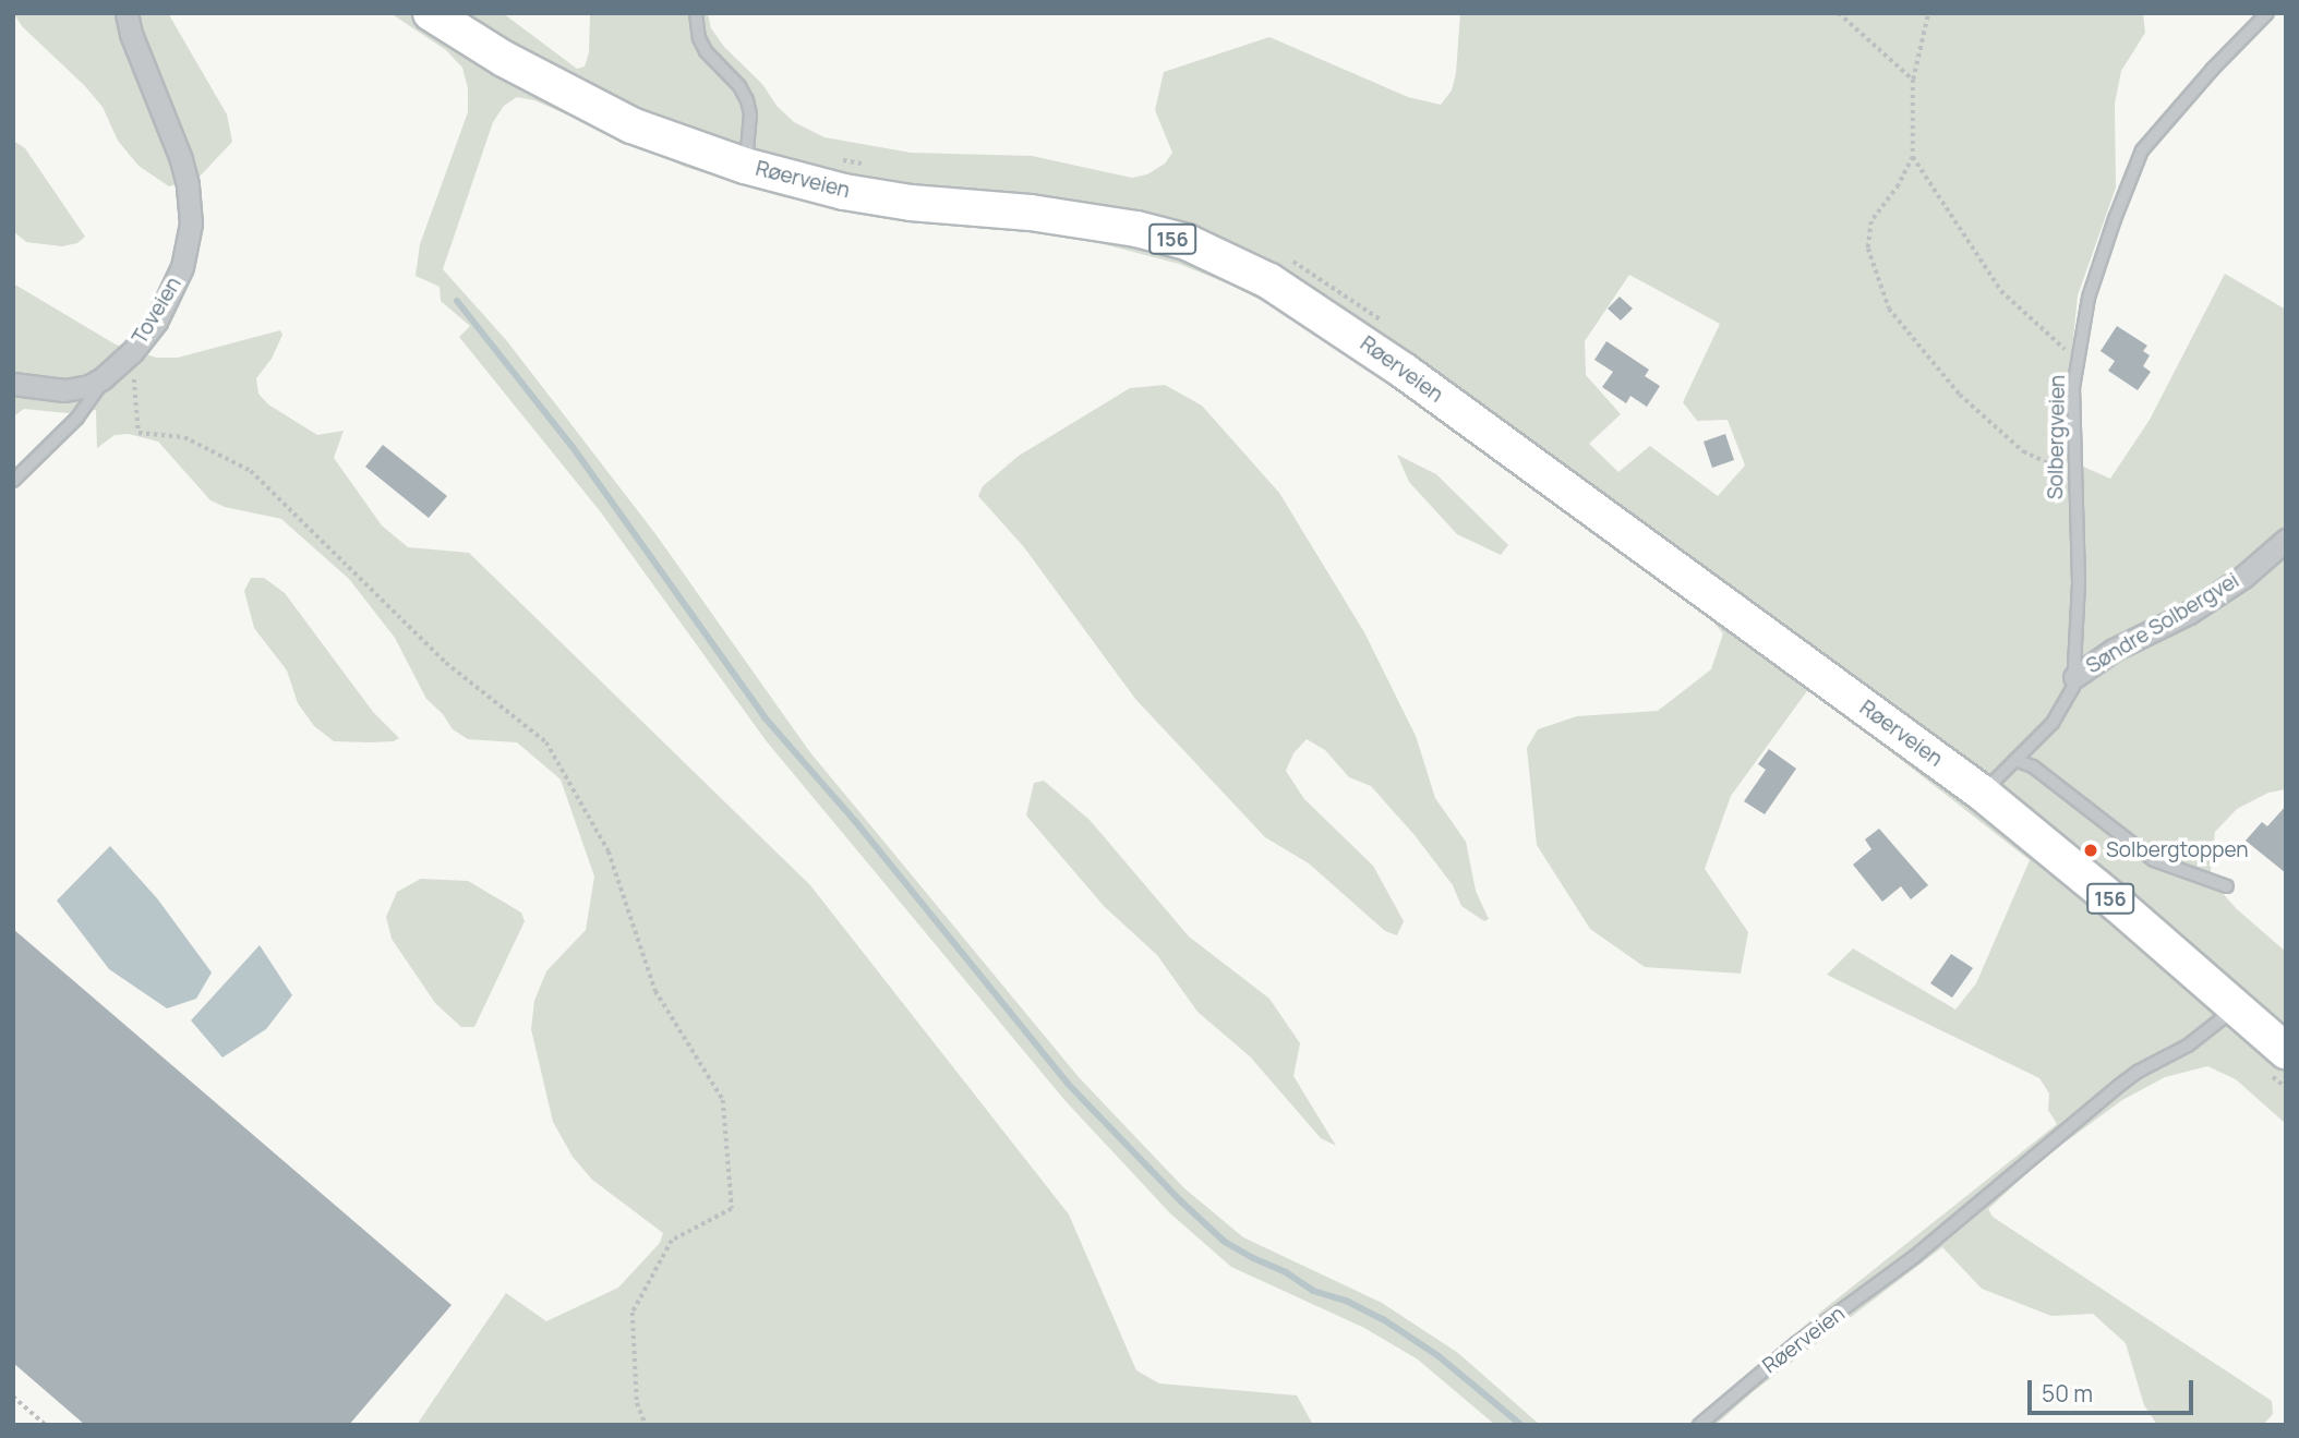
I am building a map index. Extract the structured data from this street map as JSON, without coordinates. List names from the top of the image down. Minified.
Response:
{"streets":{"main road":["Røerveien","156"],"street":["Toveien","Søndre Solbergvei"],"lane":["Solbergveien"]},"crossings":[["Røerveien","Solbergveien"],["Solbergveien","Søndre Solbergvei"]],"places":["Solbergtoppen"],"scale_bar":"50 m"}
